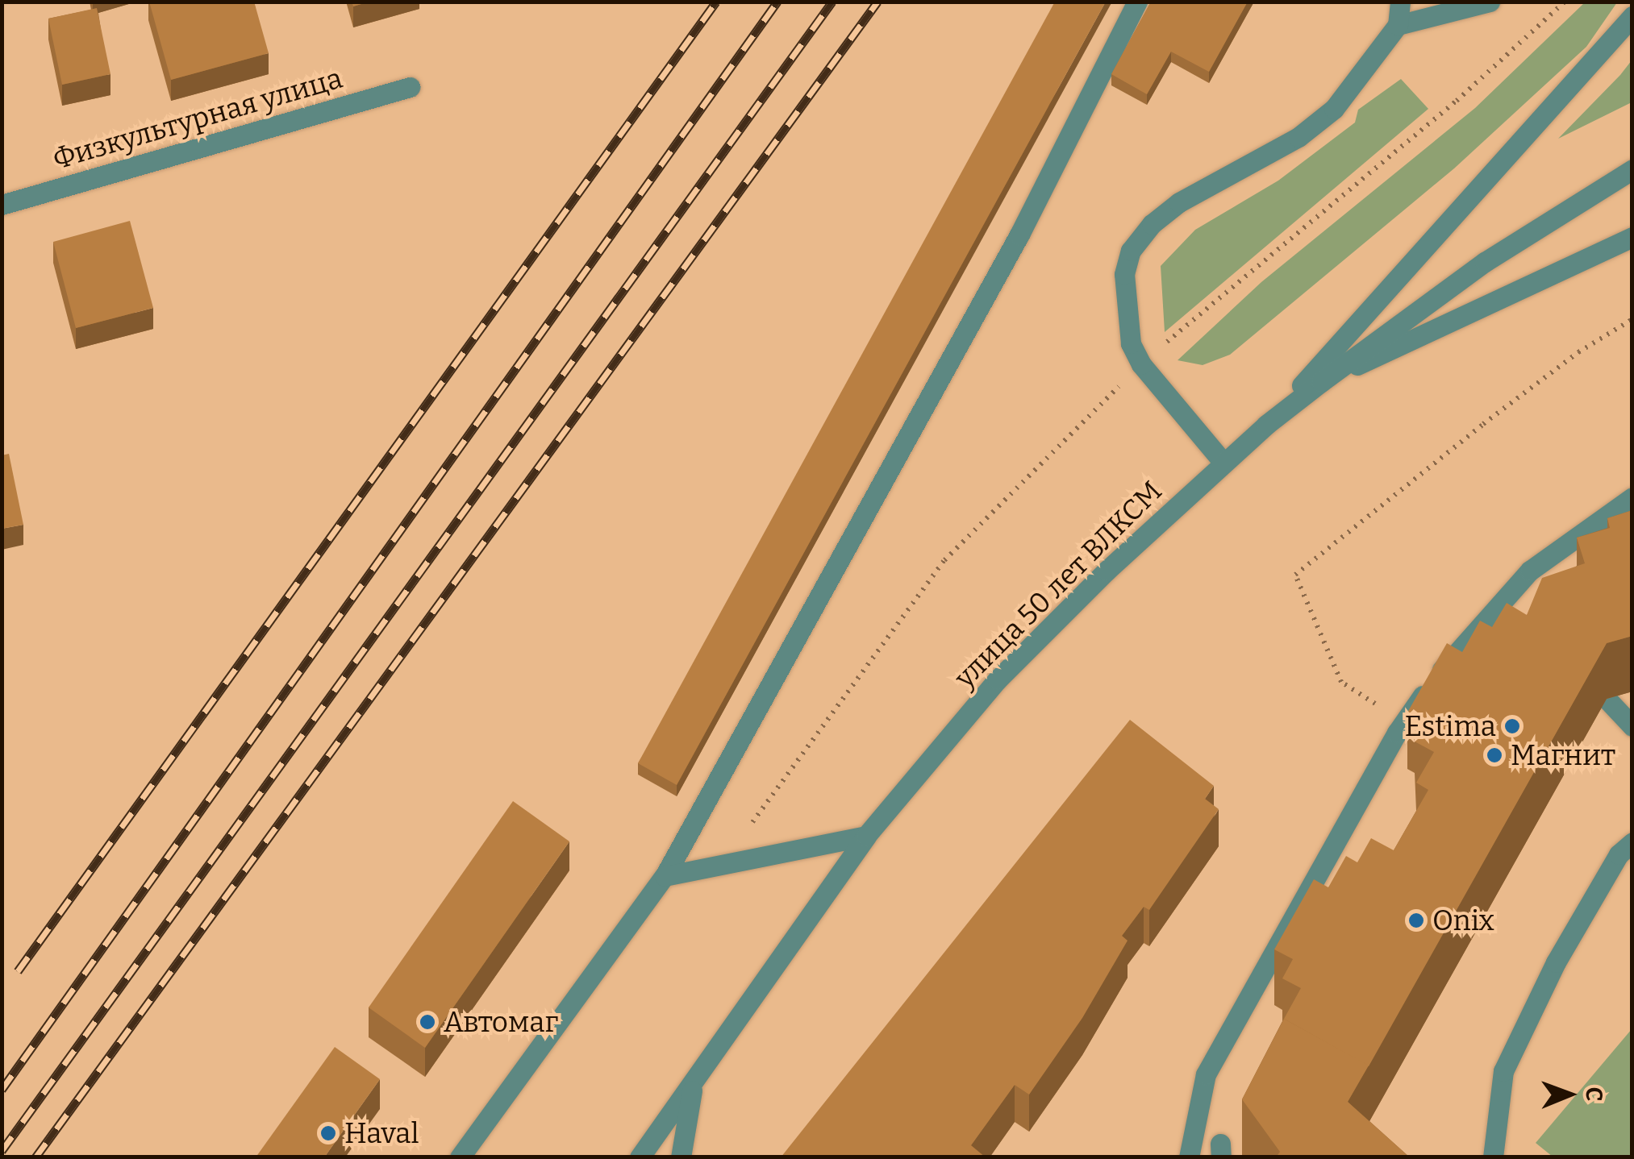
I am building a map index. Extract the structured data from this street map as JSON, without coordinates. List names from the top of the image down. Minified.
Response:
{"streets":{"street":["Физкультурная улица","улица 50 лет ВЛКСМ"]},"places":["Estima","Магнит","Onix","Автомаг","Haval"],"north":"right"}
